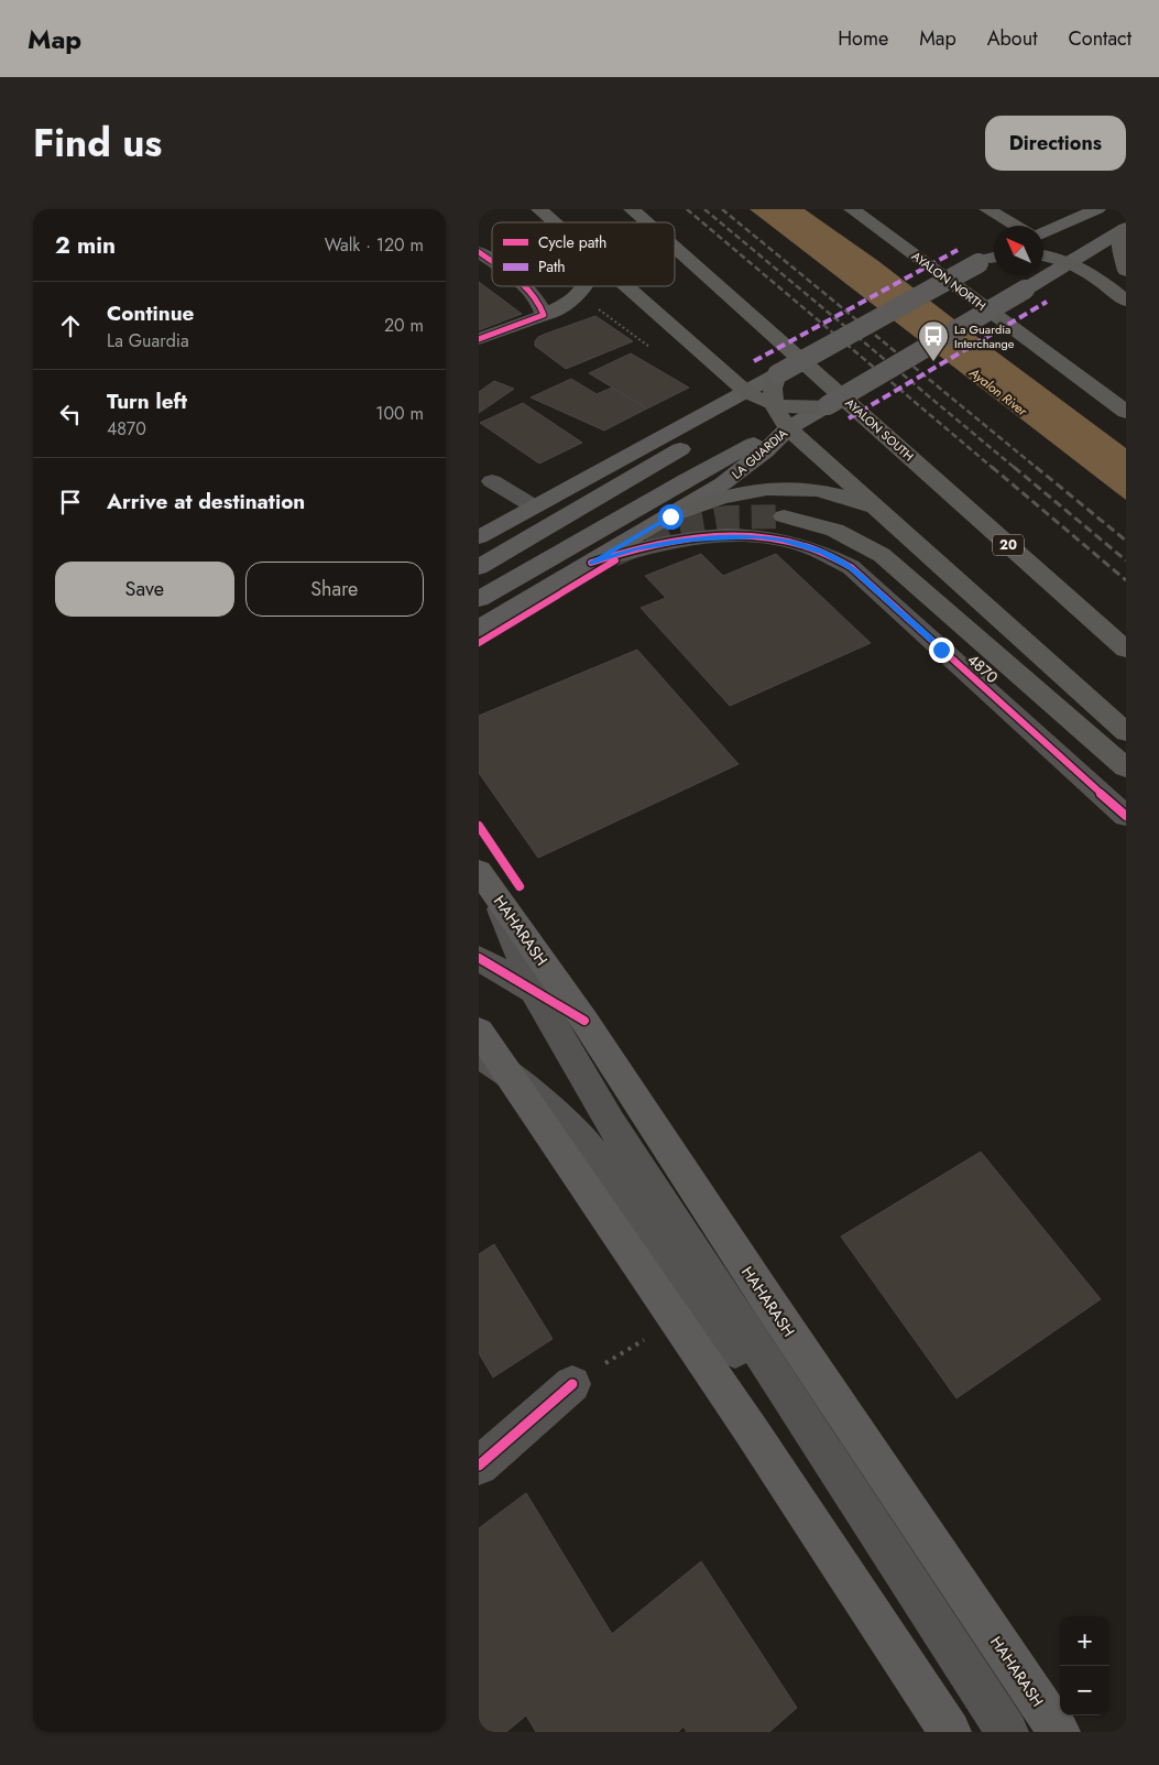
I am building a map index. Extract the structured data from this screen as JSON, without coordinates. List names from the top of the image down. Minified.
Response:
{"streets":{"highway":["AYALON NORTH","AYALON SOUTH","20"],"main road":["LA GUARDIA","HAHARASH"],"street":["4870"]},"crossings":[["LA GUARDIA","4870"]],"water":["Ayalon River"],"places":{"bus stop":["La Guardia Interchange"]},"legend":["Cycle path","Path"],"north":"top left","page":{"header":"Map","nav":["Home","Map","About","Contact"],"title":"Find us","buttons":["Directions",["Save","Share"]],"heading":["2 min","Walk · 120 m"],"list":[["Continue","La Guardia","20 m"],["Turn left","4870","100 m"],"Arrive at destination"],"map_buttons":["+","−"]}}
